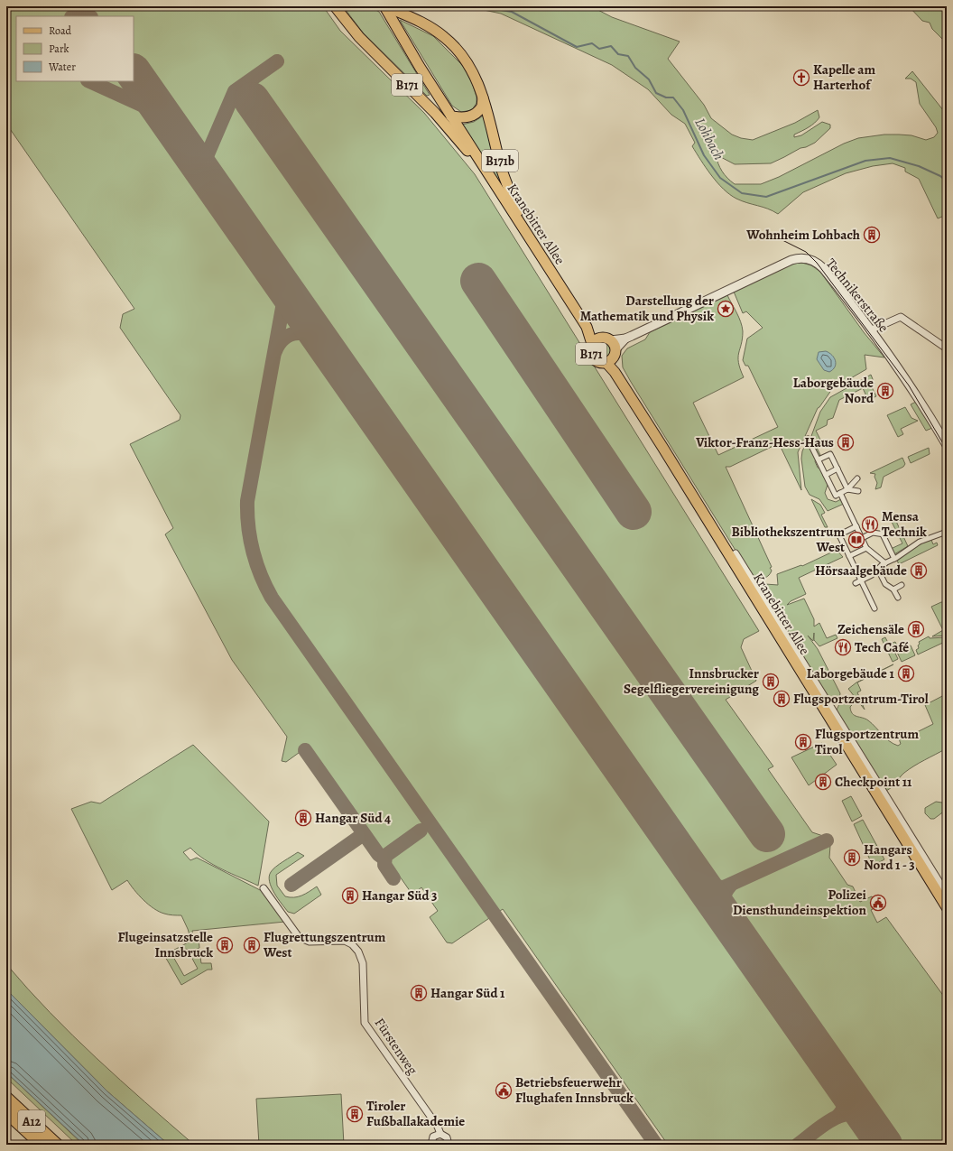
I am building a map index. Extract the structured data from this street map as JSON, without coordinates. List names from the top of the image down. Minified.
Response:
{"streets":{"highway":["A12"],"main road":["B171","B171b","Kranebitter Allee"],"street":["Technikerstraße","Fürstenweg"]},"crossings":[["B171","Kranebitter Allee"],["B171","Technikerstraße"],["B171b","Kranebitter Allee"],["Kranebitter Allee","Technikerstraße"]],"water":["Lohbach"],"places":{"church":["Kapelle am Harterhof"],"building":["Wohnheim Lohbach","Laborgebäude Nord","Viktor-Franz-Hess-Haus","Hörsaalgebäude","Zeichensäle","Laborgebäude 1","Innsbrucker Segelfliegervereinigung","Flugsportzentrum-Tirol","Flugsportzentrum Tirol","Checkpoint 11","Hangar Süd 4","Hangars Nord 1 - 3","Hangar Süd 3","Flugeinsatzstelle Innsbruck","Flugrettungszentrum West","Hangar Süd 1","Tiroler Fußballakademie"],"place":["Darstellung der Mathematik und Physik"],"restaurant":["Mensa Technik","Tech Café"],"library":["Bibliothekszentrum West"],"public building":["Polizei Diensthundeinspektion","Betriebsfeuerwehr Flughafen Innsbruck"]},"legend":["Road","Park","Water"]}
